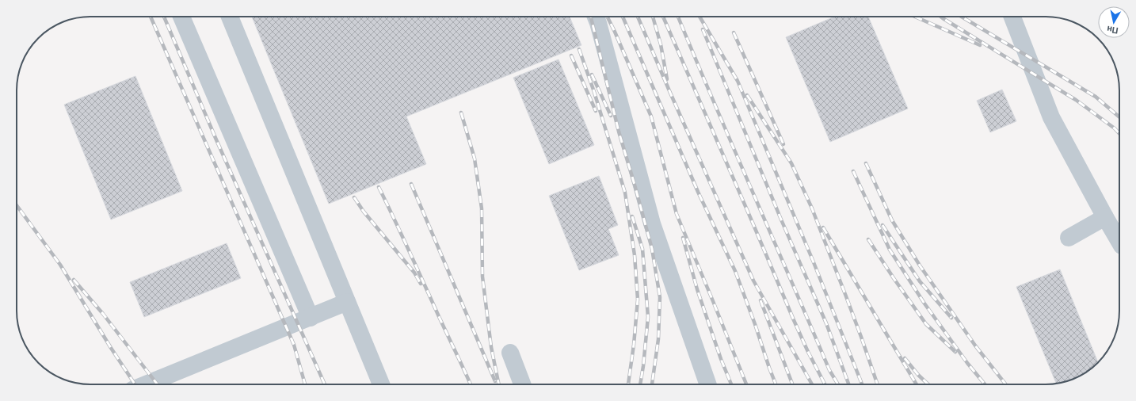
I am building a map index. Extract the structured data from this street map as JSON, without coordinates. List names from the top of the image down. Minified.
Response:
{"north":"bottom"}
